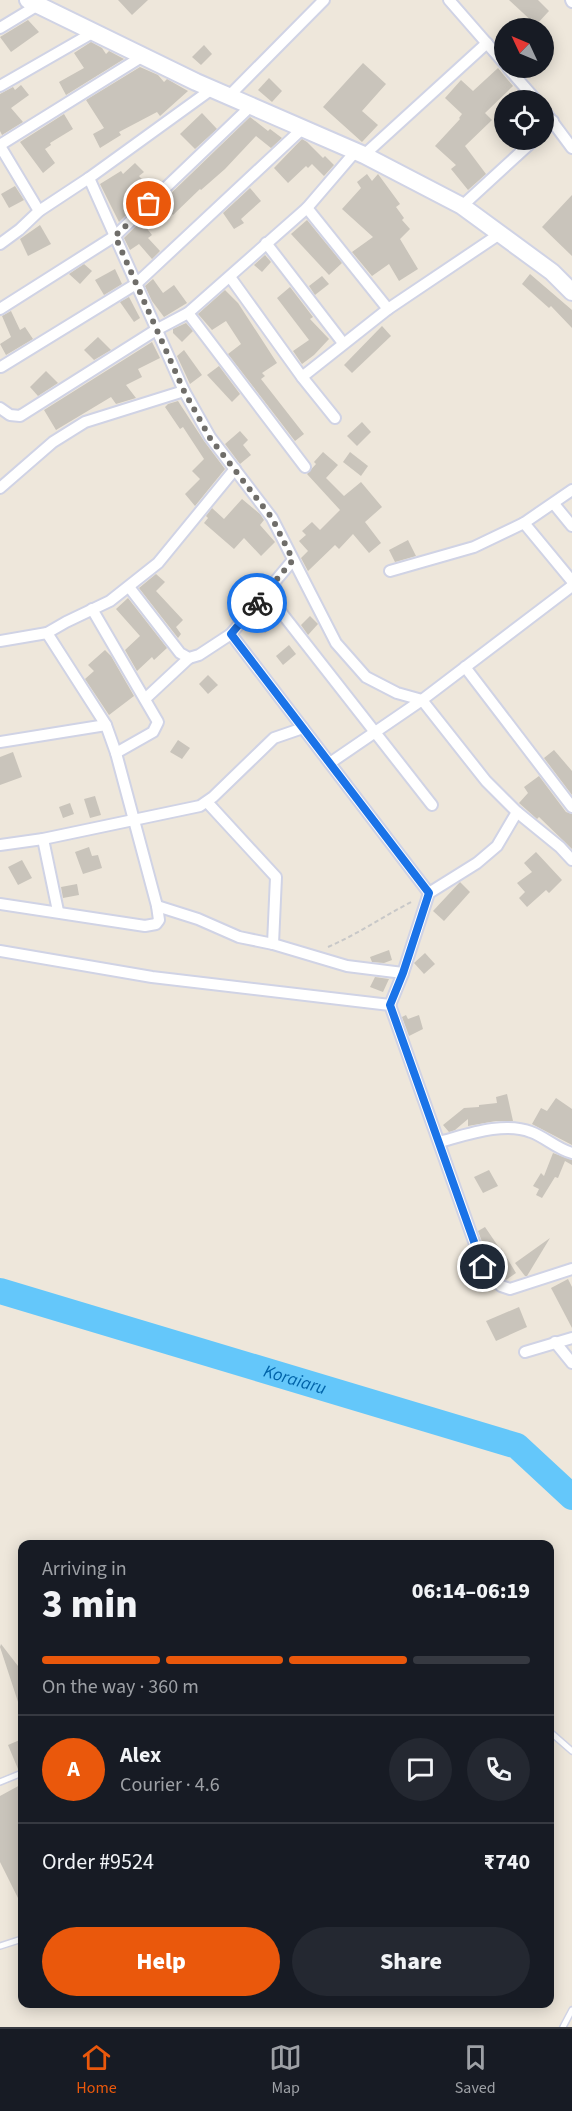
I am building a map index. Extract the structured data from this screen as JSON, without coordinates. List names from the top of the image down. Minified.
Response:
{"water":["Koraiaru"],"north":"top left","page":{"heading":["3 min","Arriving in","06:14–06:19"],"panel":["Alex","Courier · 4.6","Order #9524","₹740"],"bar":"On the way · 360 m","round":"A","buttons":["Help","Share"],"tabs":["Home","Map","Saved"]}}
